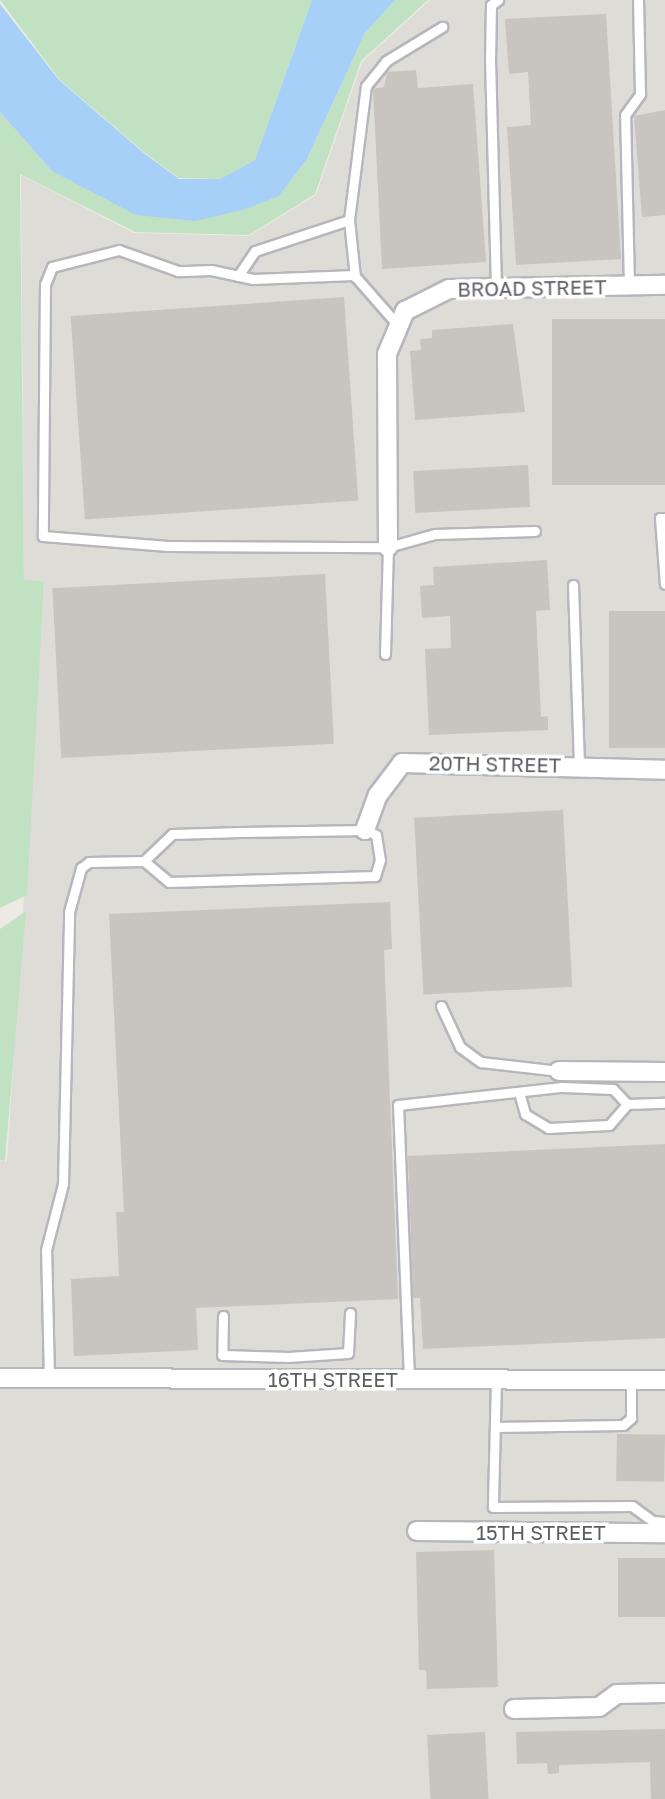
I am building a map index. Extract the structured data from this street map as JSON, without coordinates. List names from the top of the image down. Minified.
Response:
{"streets":{"street":["BROAD STREET","20TH STREET","16TH STREET","15TH STREET"]}}
